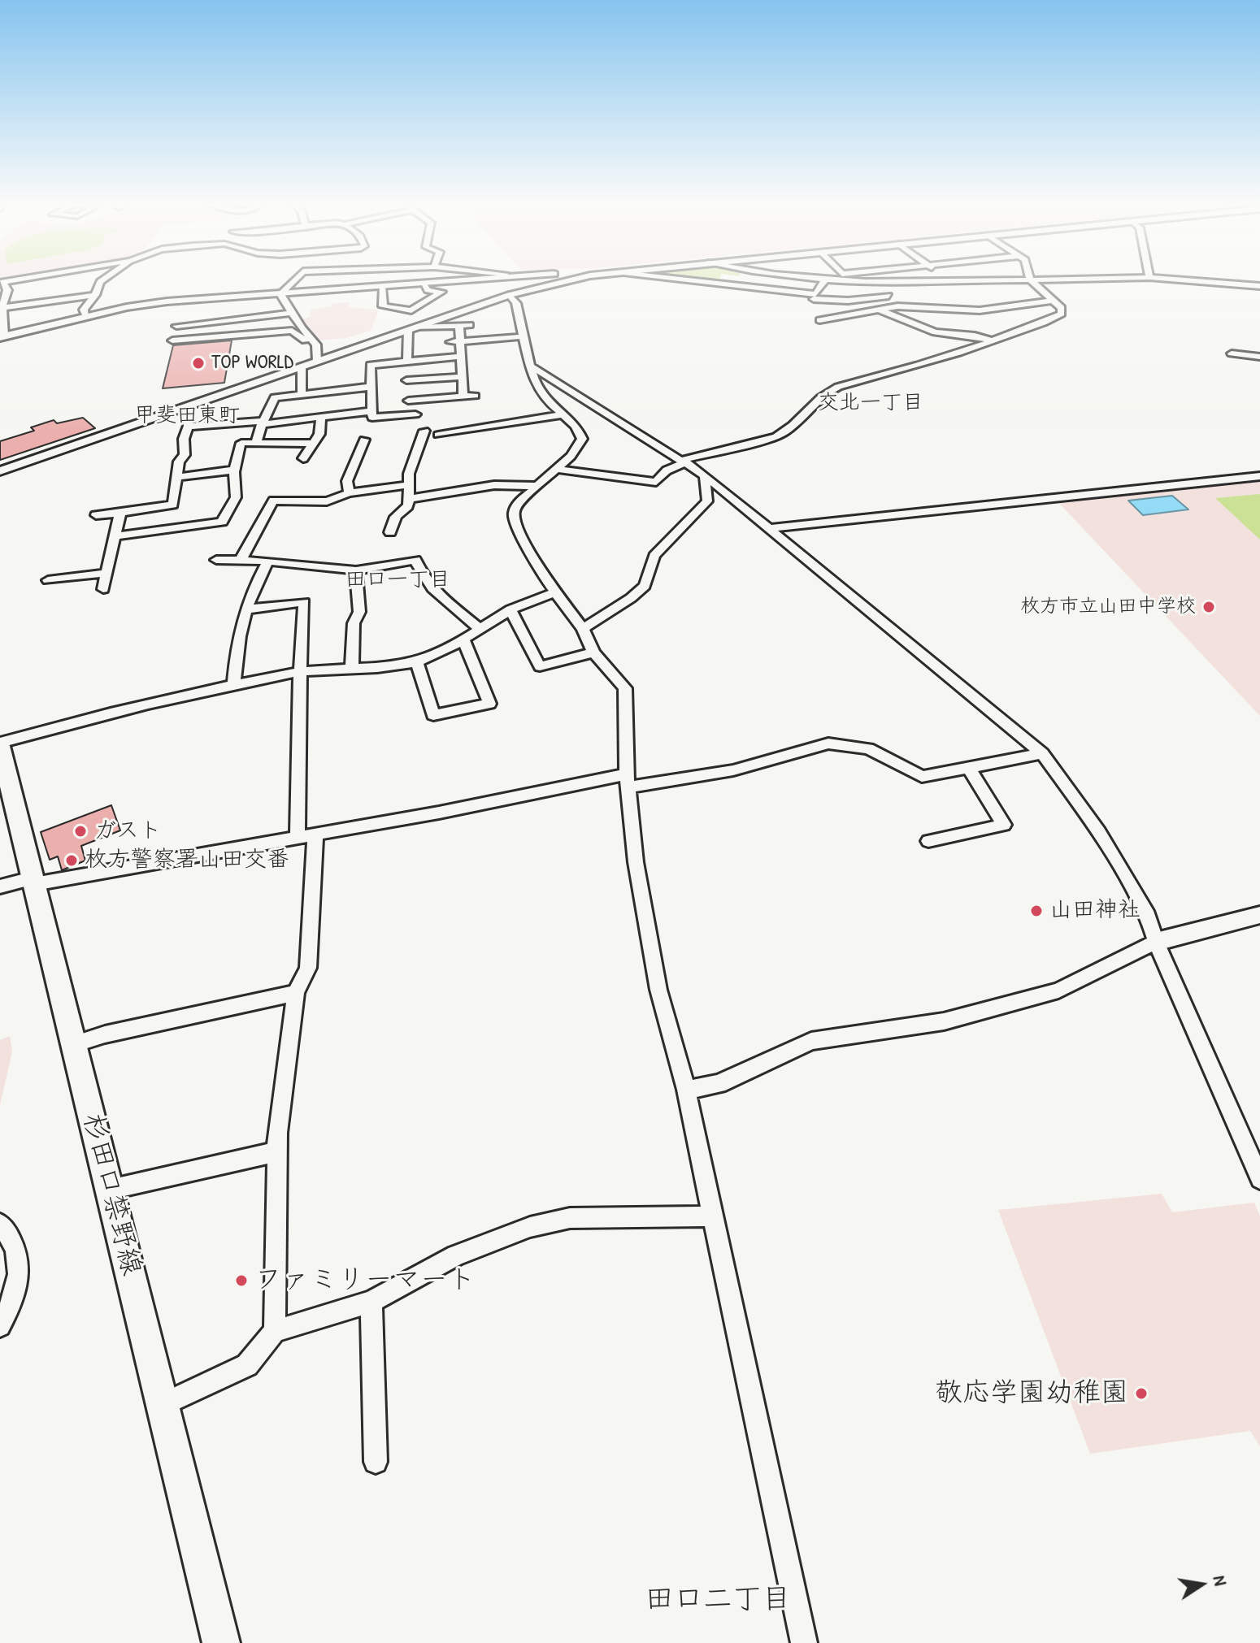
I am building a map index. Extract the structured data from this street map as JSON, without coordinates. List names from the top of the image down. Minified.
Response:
{"streets":{"main road":["杉田口禁野線"]},"districts":["交北一丁目","甲斐田東町","田口一丁目","田口二丁目"],"places":["TOP WORLD","枚方市立山田中学校","ガスト","枚方警察署山田交番","山田神社","ファミリーマート","敬応学園幼稚園"],"north":"right"}
